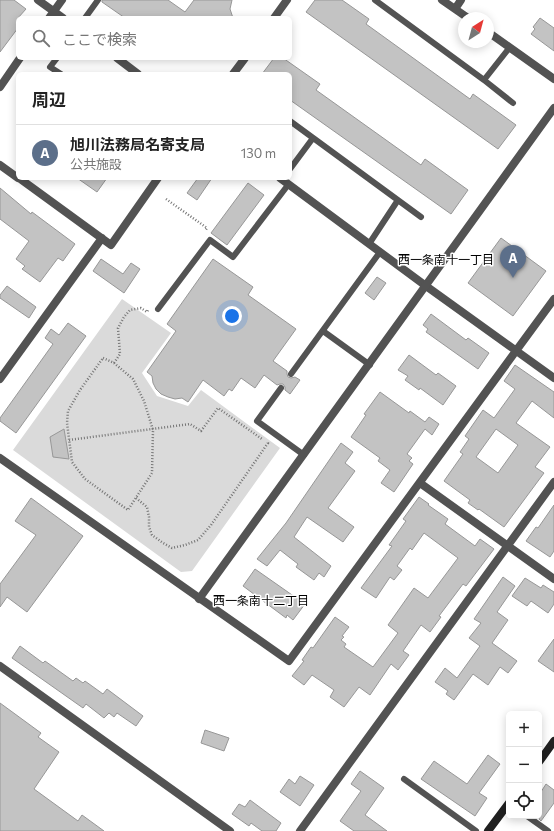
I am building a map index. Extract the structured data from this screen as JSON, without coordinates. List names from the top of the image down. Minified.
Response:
{"districts":["西一条南十一丁目","西一条南十二丁目"],"north":"top right","page":{"search":"ここで検索","heading":"周辺","list":[{"mark":"A","name":"旭川法務局名寄支局","note":"公共施設","value":"130 m"}],"pins":"A","map_buttons":["+","−"]}}
